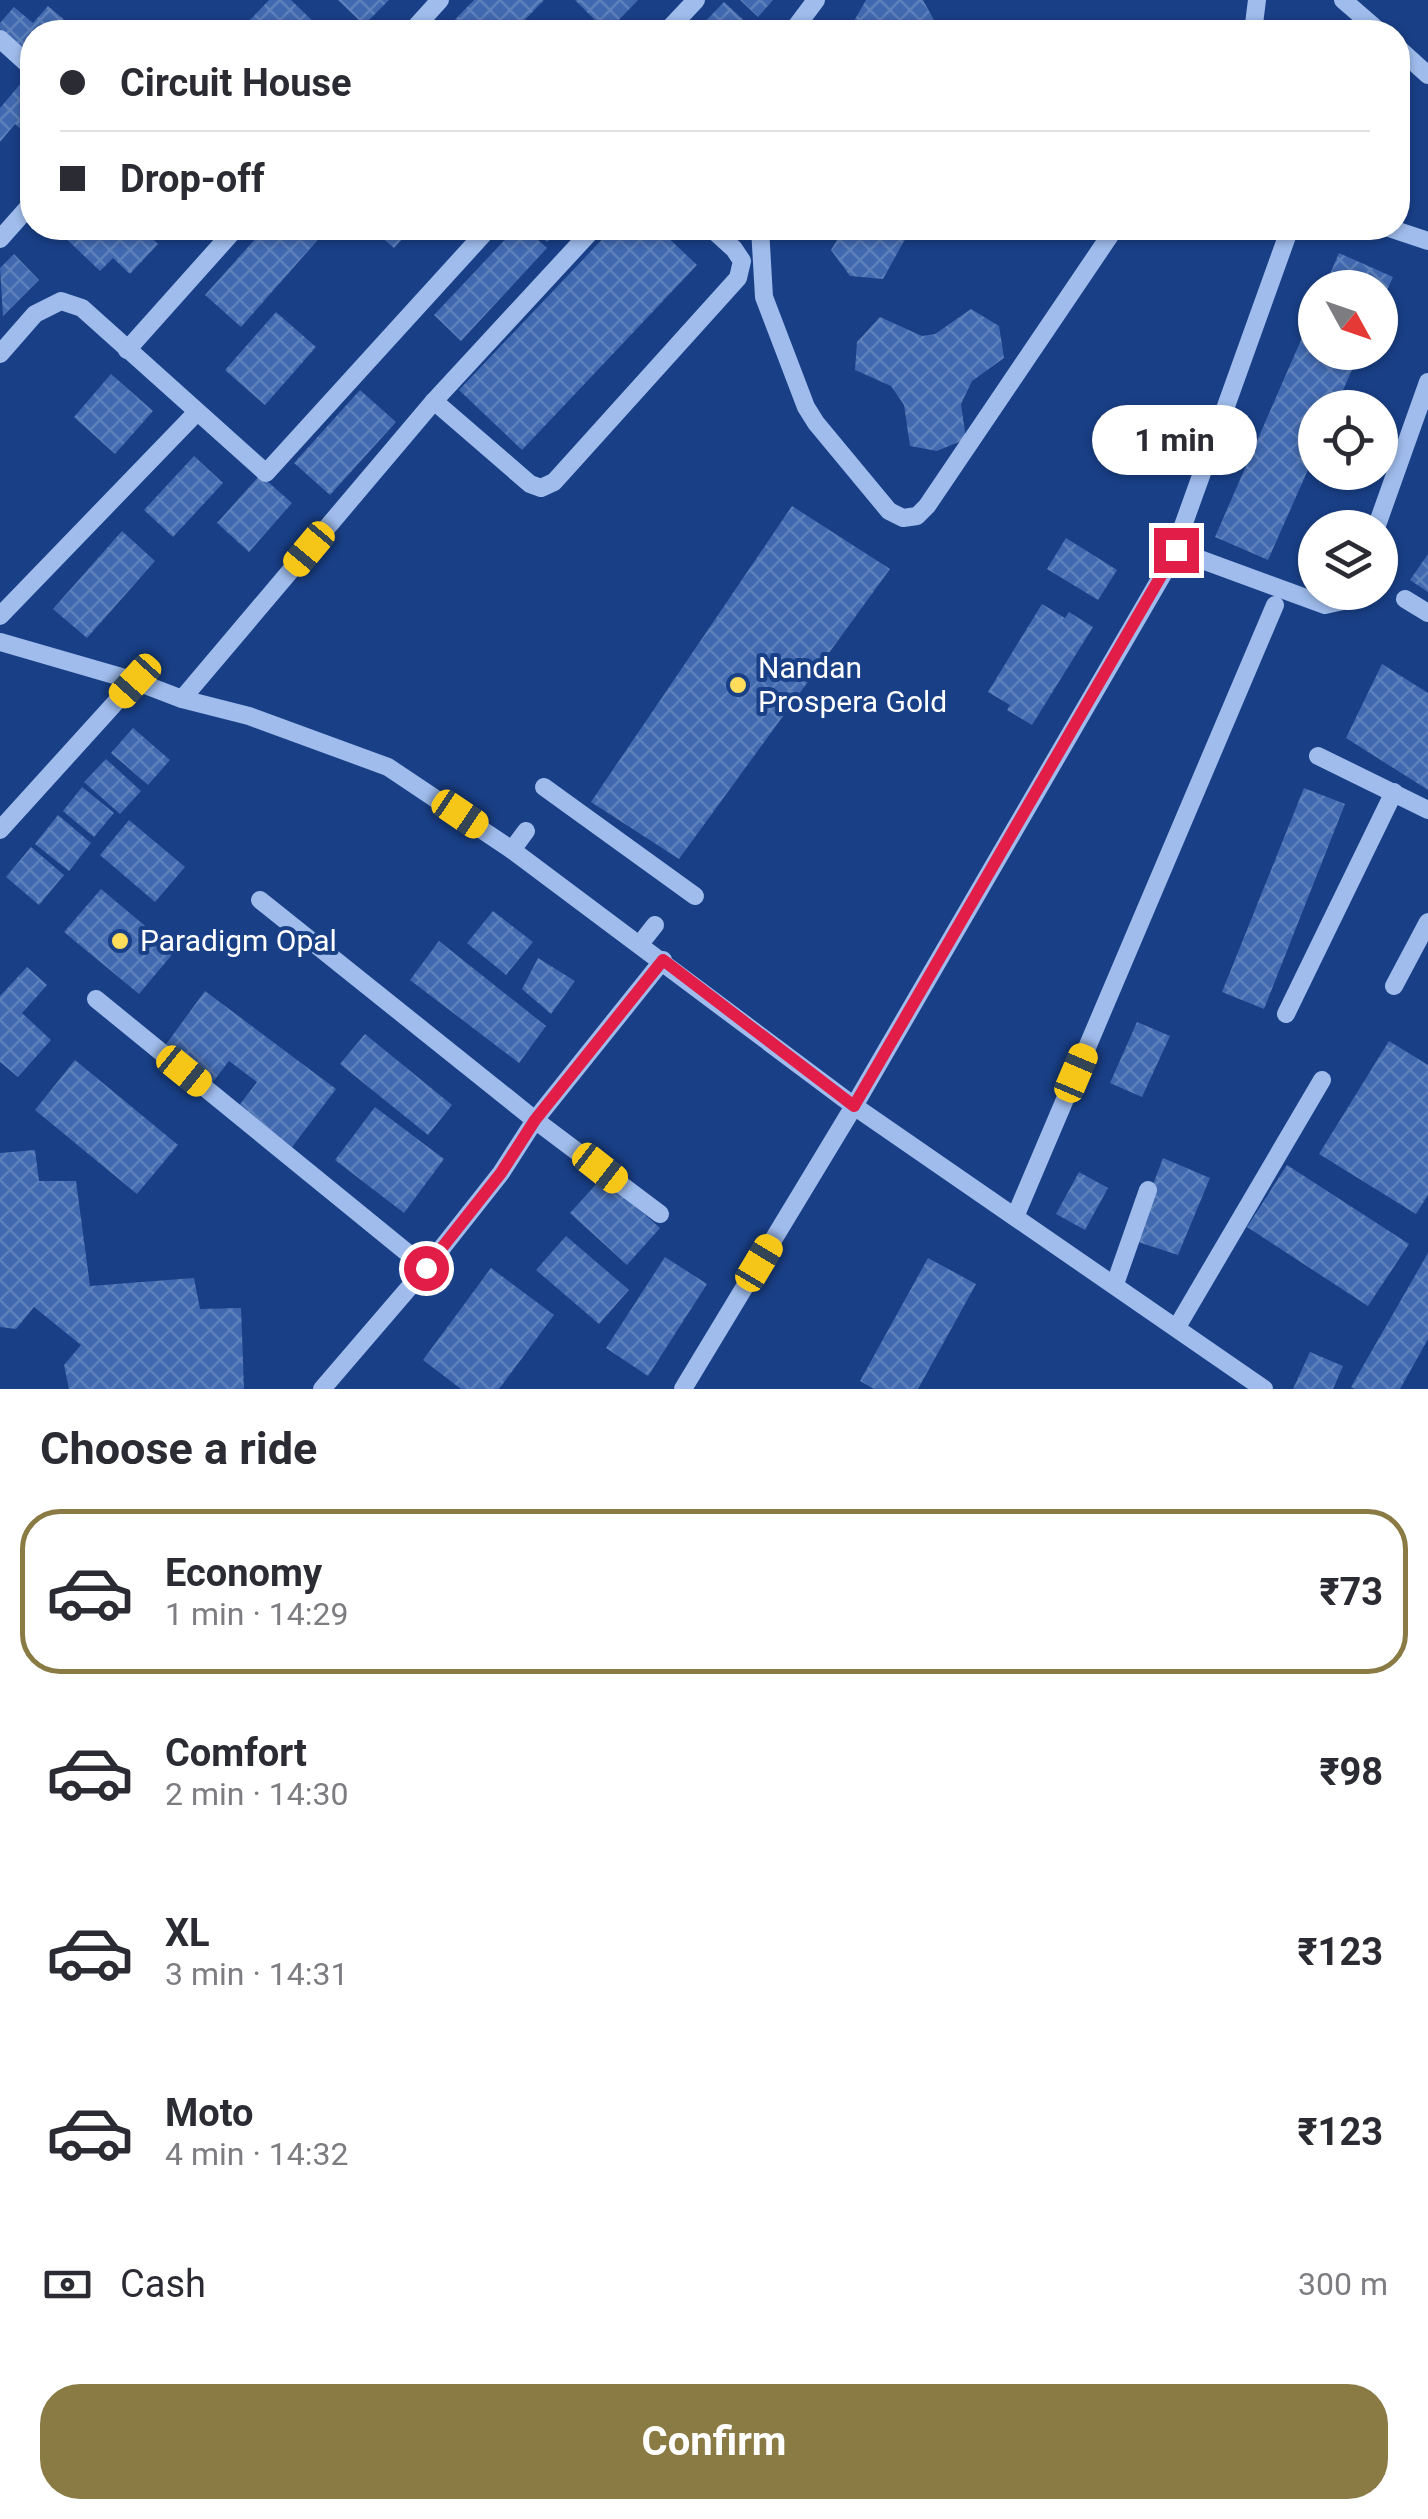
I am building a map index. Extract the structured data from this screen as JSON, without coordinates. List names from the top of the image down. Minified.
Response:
{"places":["Nandan Prospera Gold","Paradigm Opal"],"north":"bottom right","page":{"banner":["Circuit House","Drop-off"],"bubble":"1 min","heading":"Choose a ride","list":[{"name":"Economy","note":"1 min · 14:29","value":"₹73"},{"name":"Comfort","note":"2 min · 14:30","value":"₹98"},{"name":"XL","note":"3 min · 14:31","value":"₹123"},{"name":"Moto","note":"4 min · 14:32","value":"₹123"}],"pay":["Cash","300 m"],"buttons":"Confirm"}}
